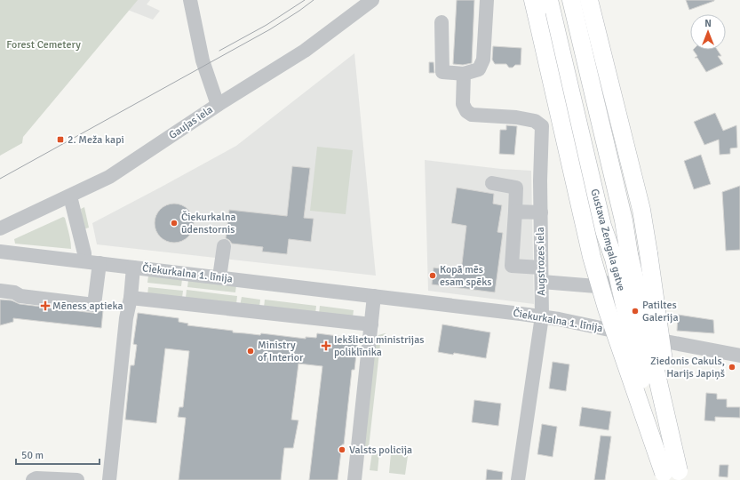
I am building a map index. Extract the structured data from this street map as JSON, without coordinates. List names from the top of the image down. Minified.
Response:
{"streets":{"main road":["Gustava Zemgala gatve"],"street":["Gaujas iela","Augstrozes iela","Čiekurkalna 1. līnija"]},"crossings":[["Augstrozes iela","Čiekurkalna 1. līnija"]],"parks":["Forest Cemetery"],"places":{"transit":["2. Meža kapi"],"other":["Čiekurkalna ūdenstornis","Kopā mēs esam spēks","Patiltes Galerija","Ministry of Interior","Ziedonis Cakuls, Harijs Japiņš","Valsts policija"],"health":["Mēness aptieka","Iekšlietu ministrijas poliklīnika"]},"scale_bar":"50 m","north":"top"}
